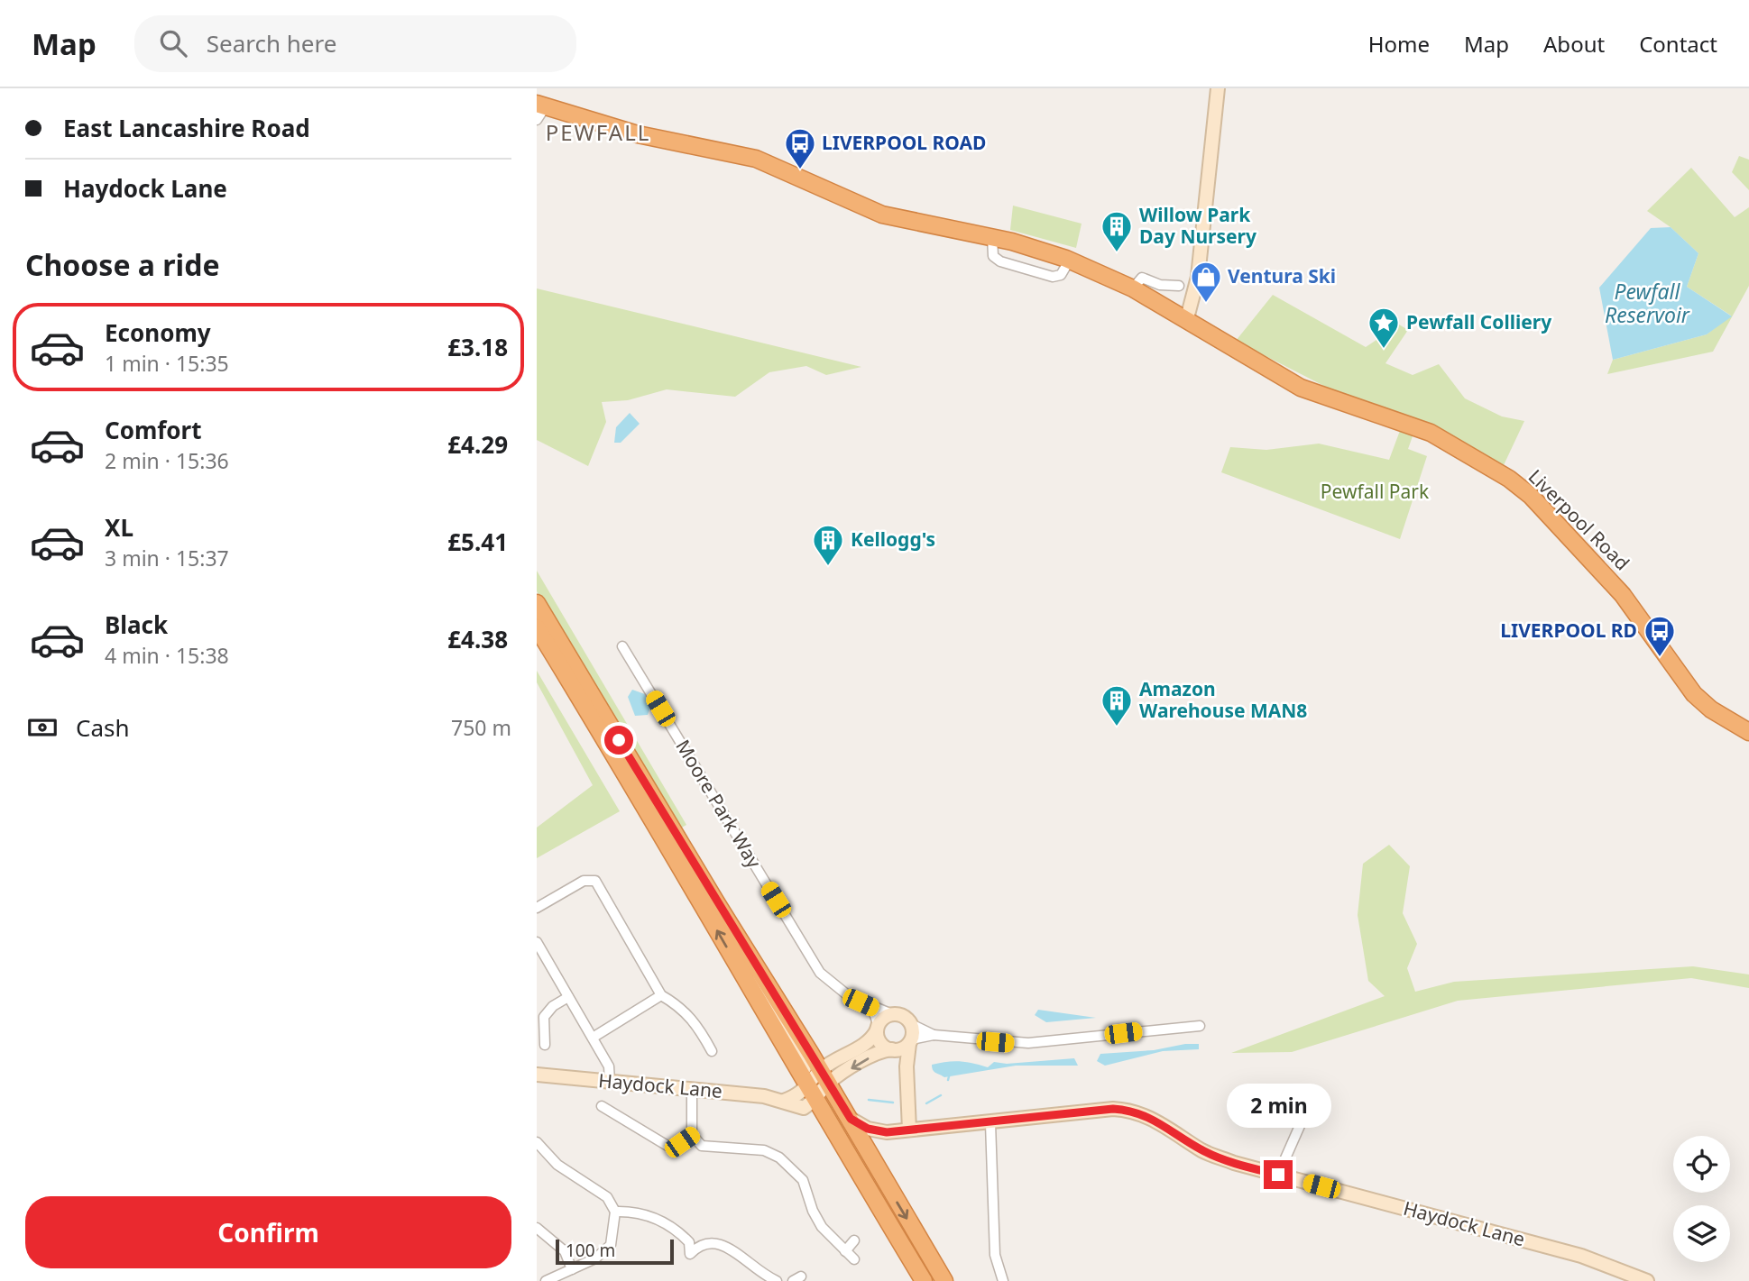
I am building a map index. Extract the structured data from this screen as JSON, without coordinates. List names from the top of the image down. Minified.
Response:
{"streets":{"highway":["Liverpool Road"],"street":["Moore Park Way","Haydock Lane"]},"districts":["PEWFALL"],"water":["Pewfall Reservoir"],"parks":["Pewfall Park"],"places":{"bus stop":["LIVERPOOL ROAD","LIVERPOOL RD"],"building":["Willow Park Day Nursery","Kellogg's","Amazon Warehouse MAN8"],"shop":["Ventura Ski"],"place":["Pewfall Colliery"]},"scale_bar":"100 m","page":{"header":"Map","search":"Search here","nav":["Home","Map","About","Contact"],"banner":["East Lancashire Road","Haydock Lane"],"heading":"Choose a ride","list":[{"name":"Economy","note":"1 min · 15:35","value":"£3.18"},{"name":"Comfort","note":"2 min · 15:36","value":"£4.29"},{"name":"XL","note":"3 min · 15:37","value":"£5.41"},{"name":"Black","note":"4 min · 15:38","value":"£4.38"}],"pay":["Cash","750 m"],"bubble":"2 min","buttons":"Confirm","scale":"100 m"}}
